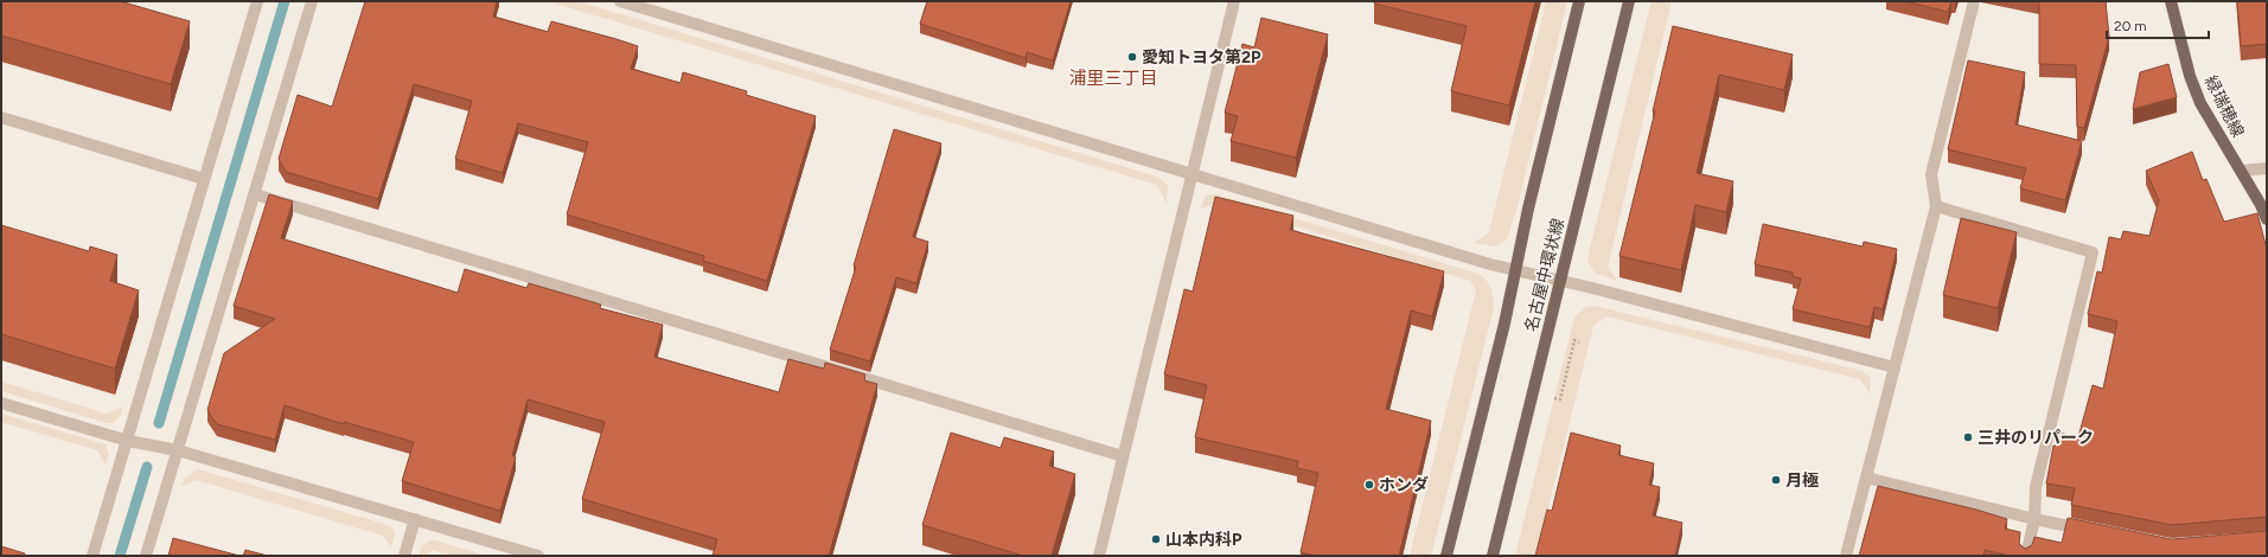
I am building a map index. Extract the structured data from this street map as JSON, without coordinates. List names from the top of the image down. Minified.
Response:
{"streets":{"main road":["緑瑞穂線","名古屋中環状線"]},"districts":["浦里三丁目"],"places":["愛知トヨタ第2P","三井のリパーク","月極","ホンダ","山本内科P"],"scale_bar":"20 m"}
